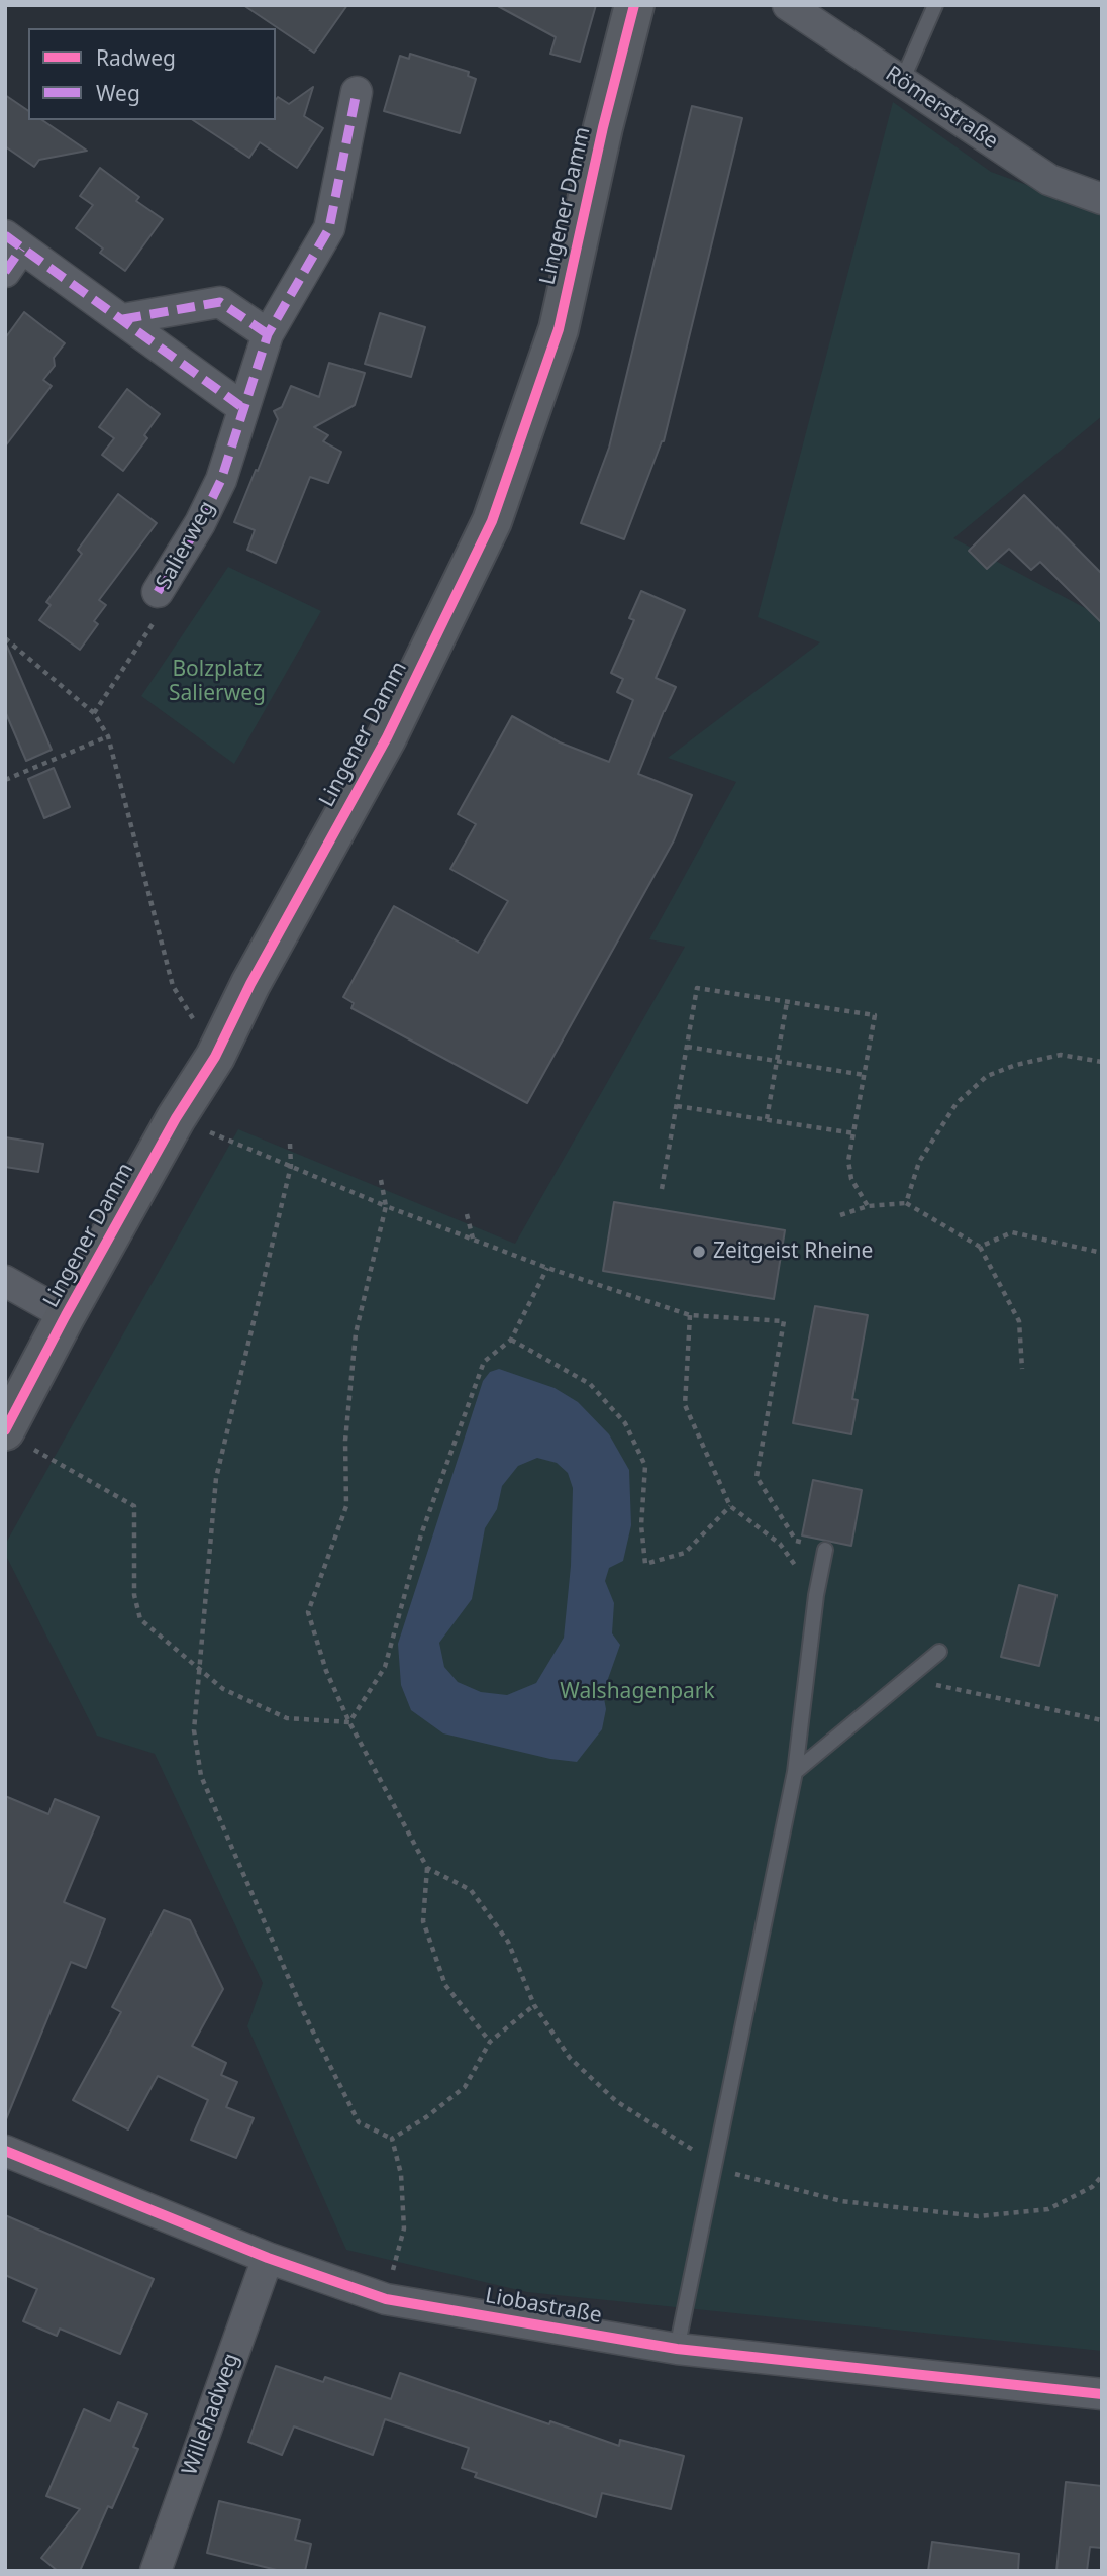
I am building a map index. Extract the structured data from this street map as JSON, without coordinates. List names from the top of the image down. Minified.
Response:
{"streets":{"main road":["Lingener Damm"],"street":["Römerstraße","Salierweg","Liobastraße","Willehadweg"]},"crossings":[["Liobastraße","Willehadweg"]],"parks":["Bolzplatz Salierweg","Walshagenpark"],"places":["Zeitgeist Rheine"],"legend":["Radweg","Weg"]}
